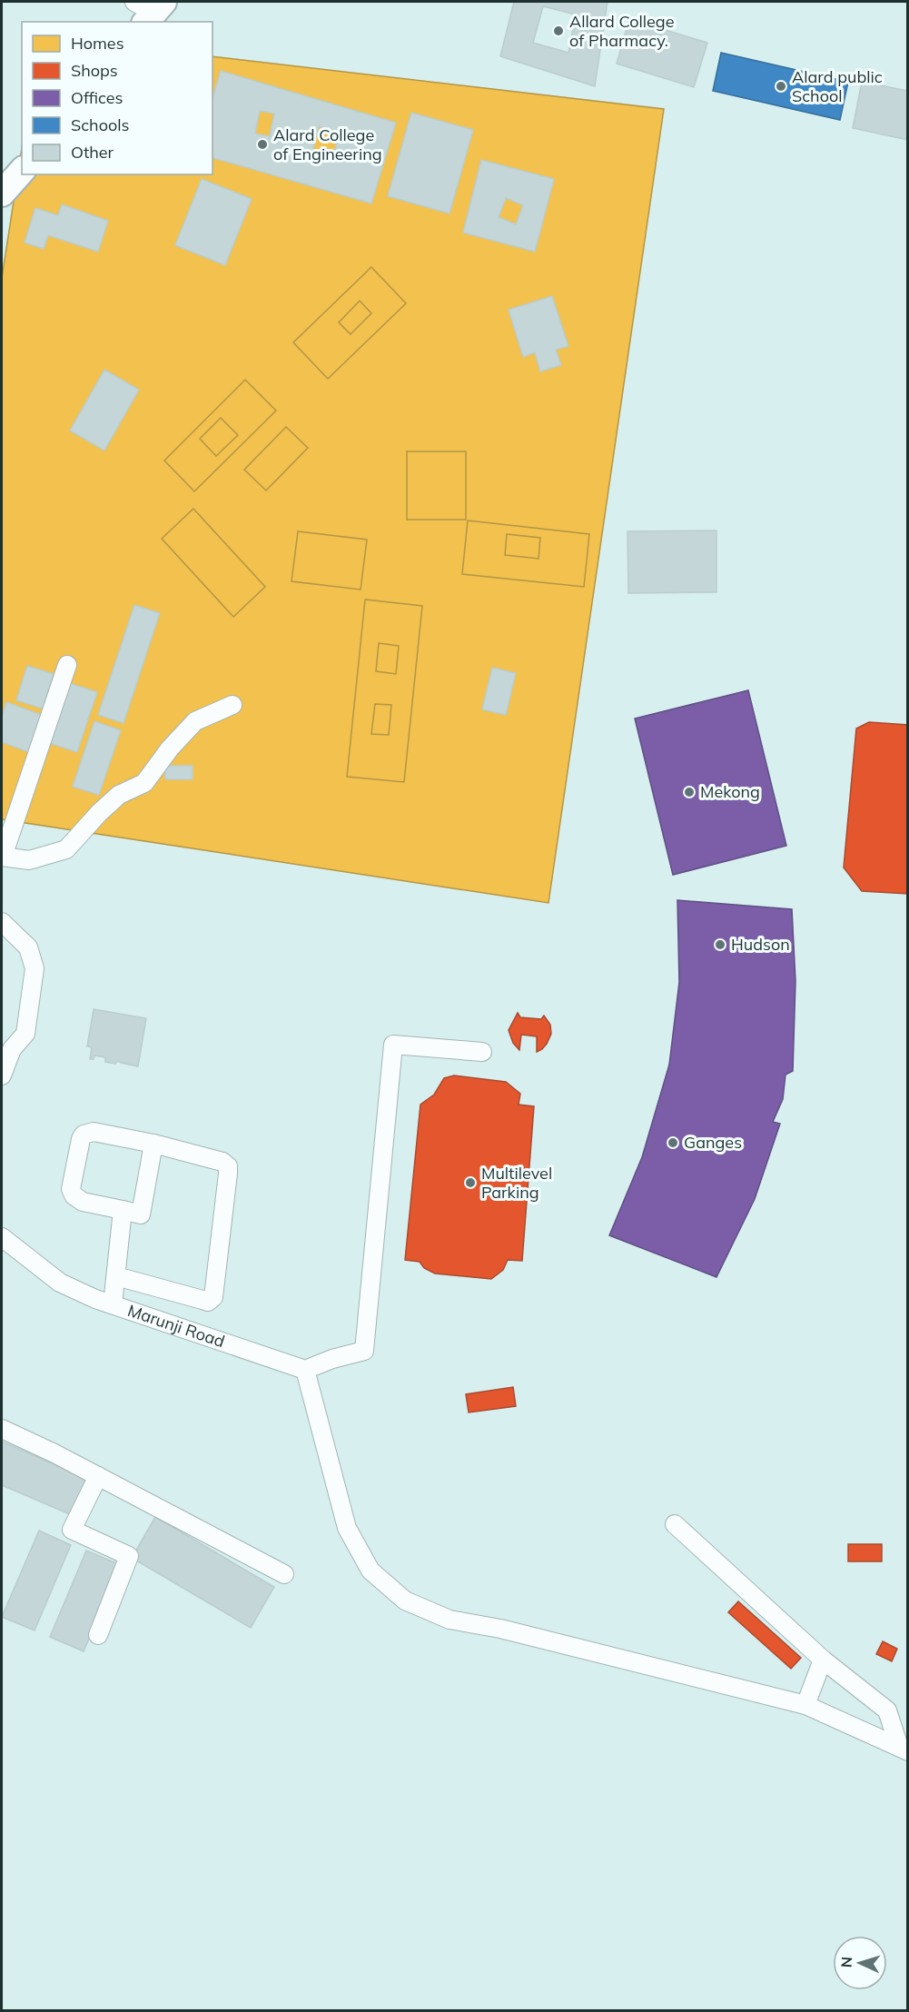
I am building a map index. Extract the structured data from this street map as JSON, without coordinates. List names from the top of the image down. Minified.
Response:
{"streets":{"street":["Marunji Road"]},"places":["Allard College of Pharmacy.","Alard public School","Alard College of Engineering","Mekong","Hudson","Ganges","Multilevel Parking"],"legend":["Homes","Shops","Offices","Schools","Other"],"north":"left"}
